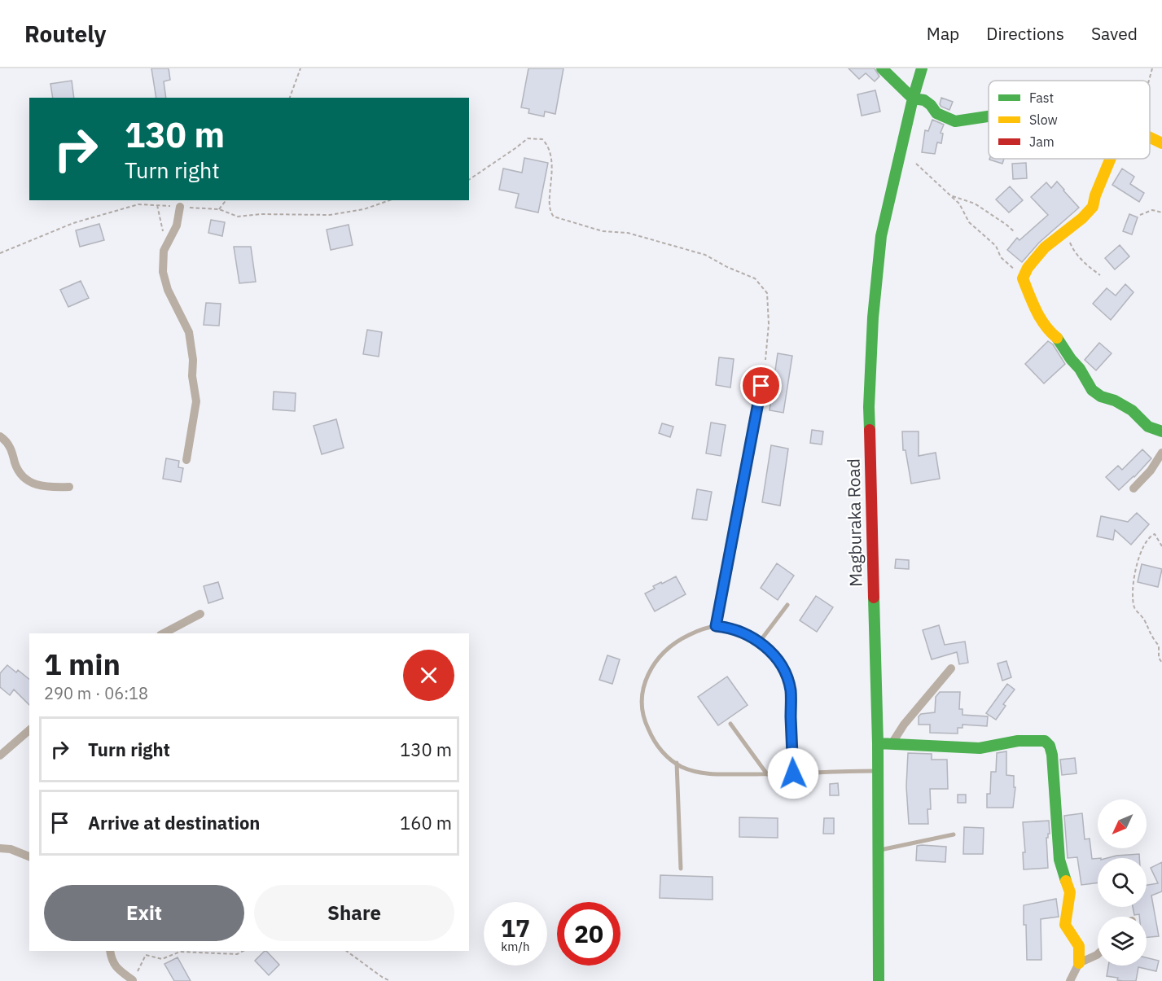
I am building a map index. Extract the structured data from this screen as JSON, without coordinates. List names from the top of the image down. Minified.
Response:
{"streets":{"street":["Magburaka Road"]},"legend":["Fast","Slow","Jam"],"north":"bottom left","page":{"header":"Routely","nav":["Map","Directions","Saved"],"turn":["130 m","Turn right"],"heading":["1 min","290 m · 06:18"],"list":[{"name":"Turn right","value":"130 m"},{"name":"Arrive at destination","value":"160 m"}],"buttons":["Exit","Share"],"speed":"17 km/h","limit":"20"}}
